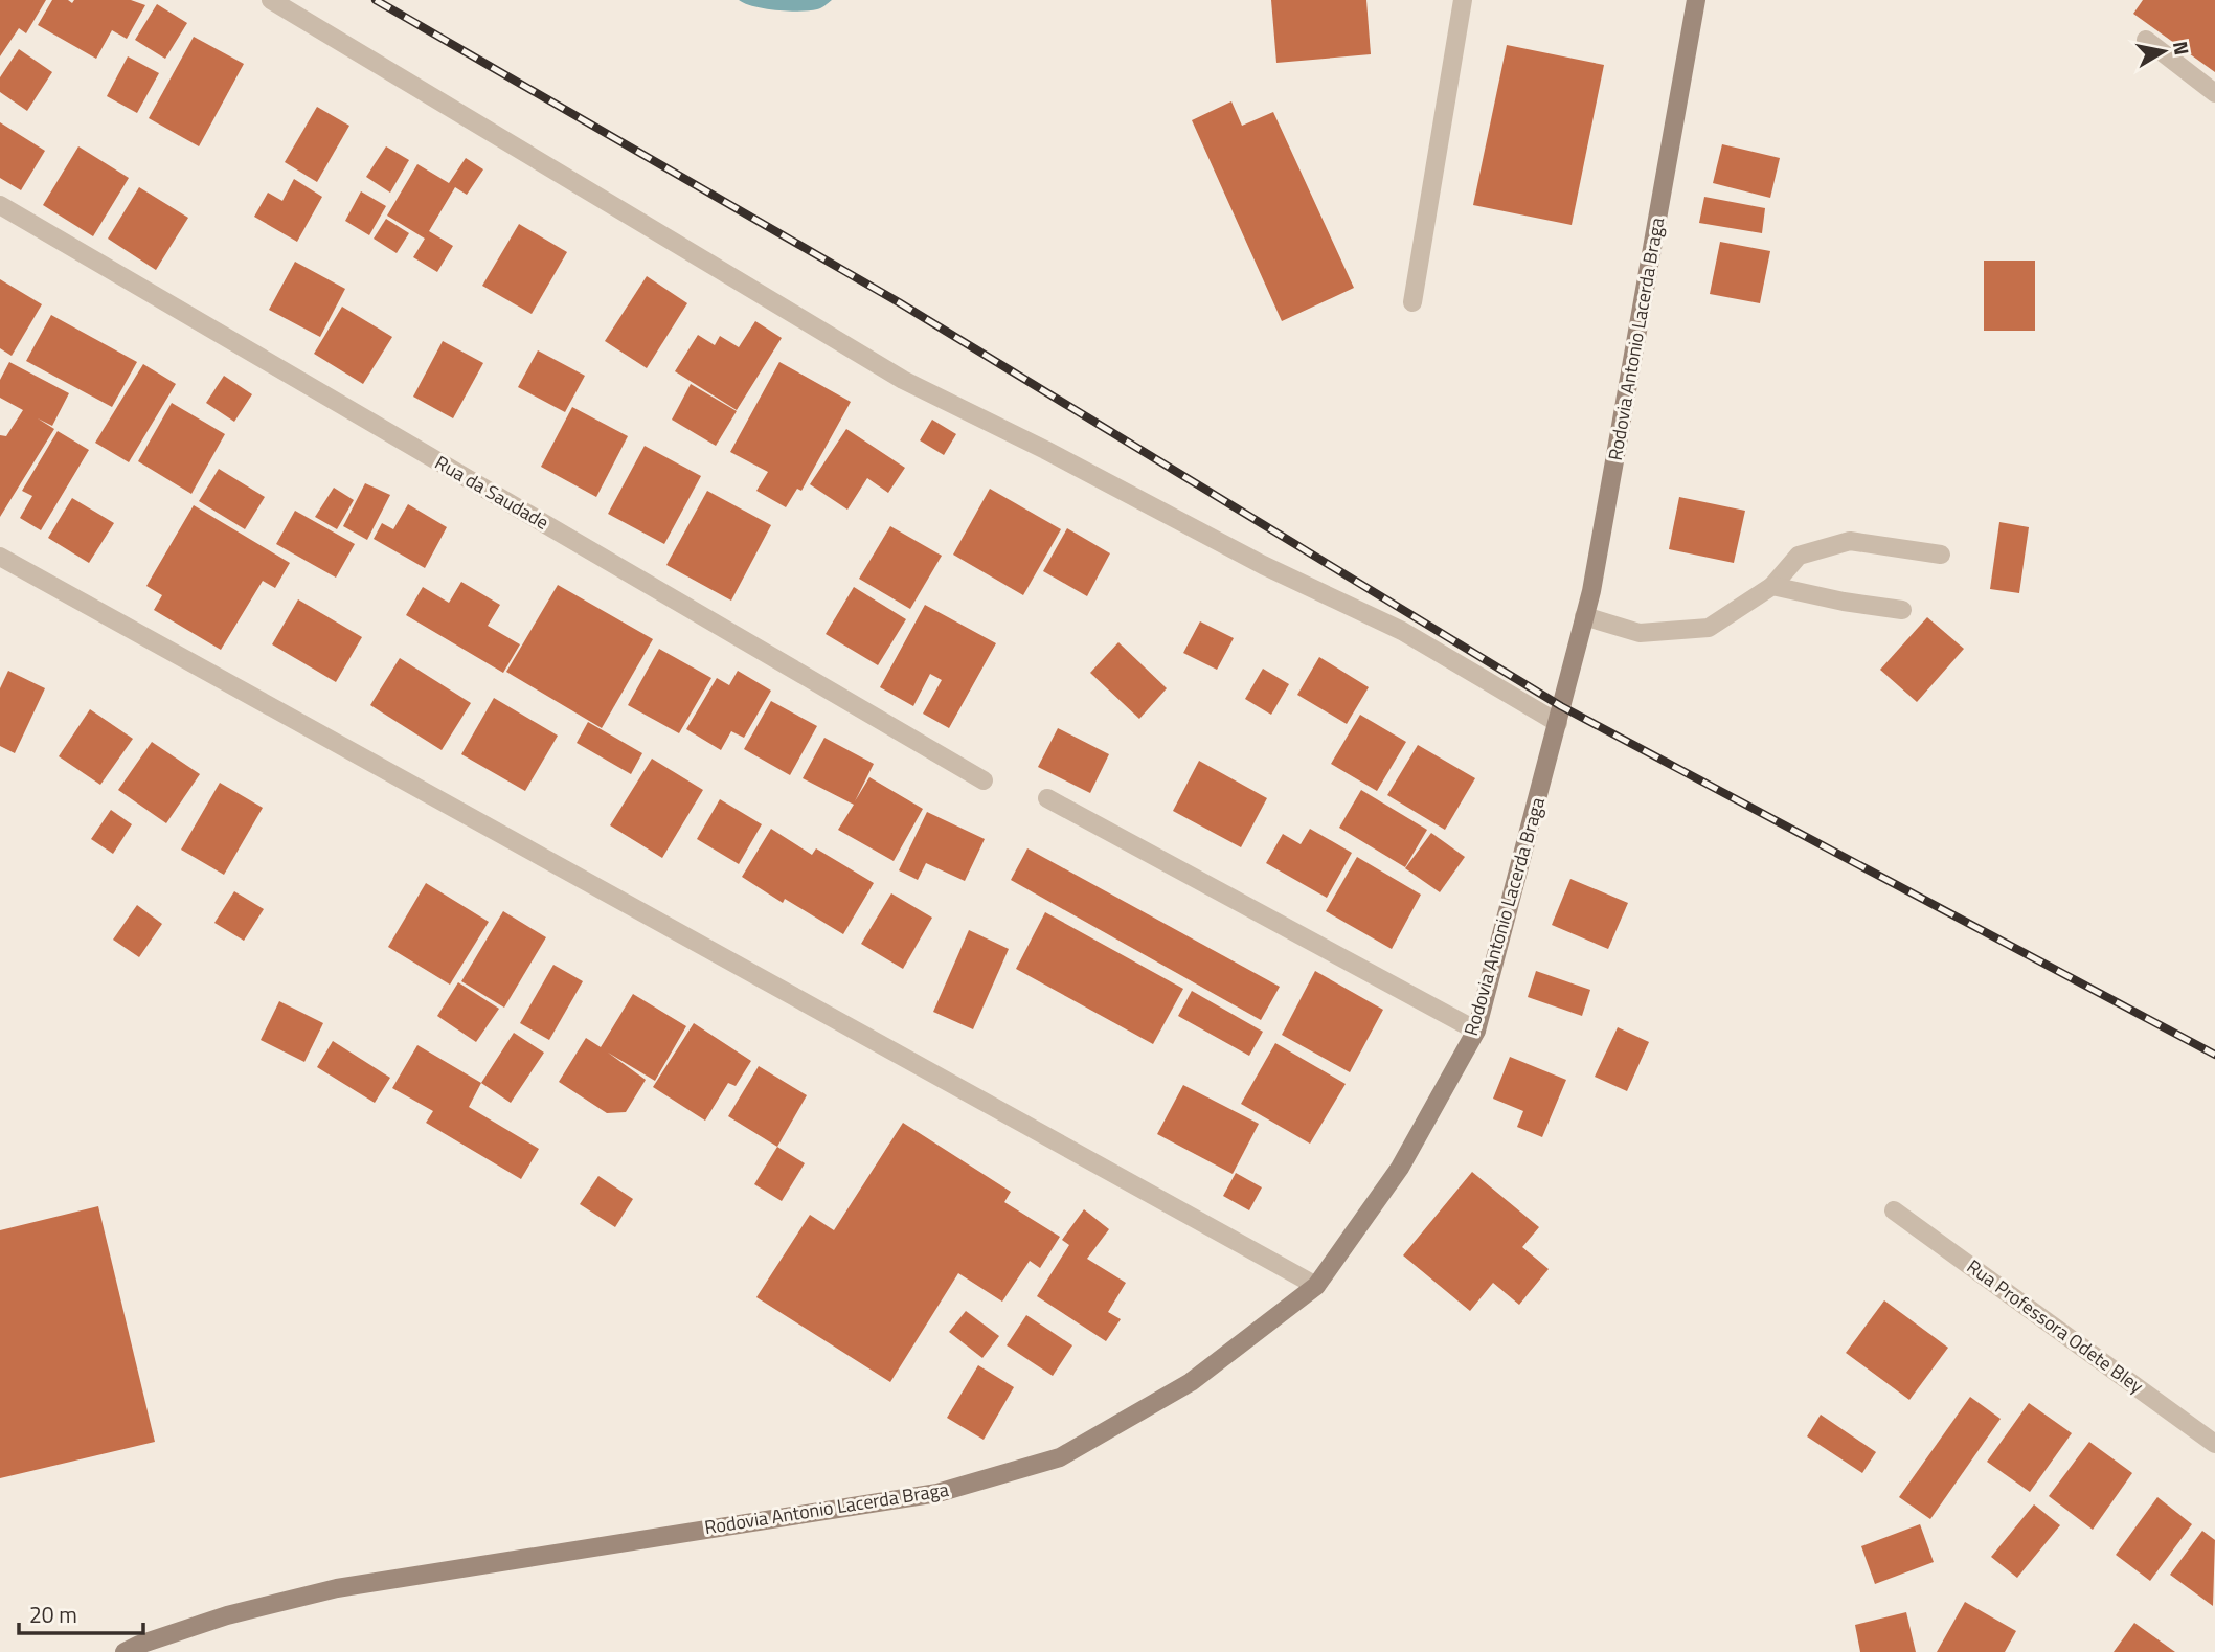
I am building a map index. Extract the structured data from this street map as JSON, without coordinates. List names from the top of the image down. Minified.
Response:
{"streets":{"main road":["Rodovia Antonio Lacerda Braga"],"street":["Rua da Saudade","Rua Professora Odete Bley"]},"scale_bar":"20 m","north":"right"}
